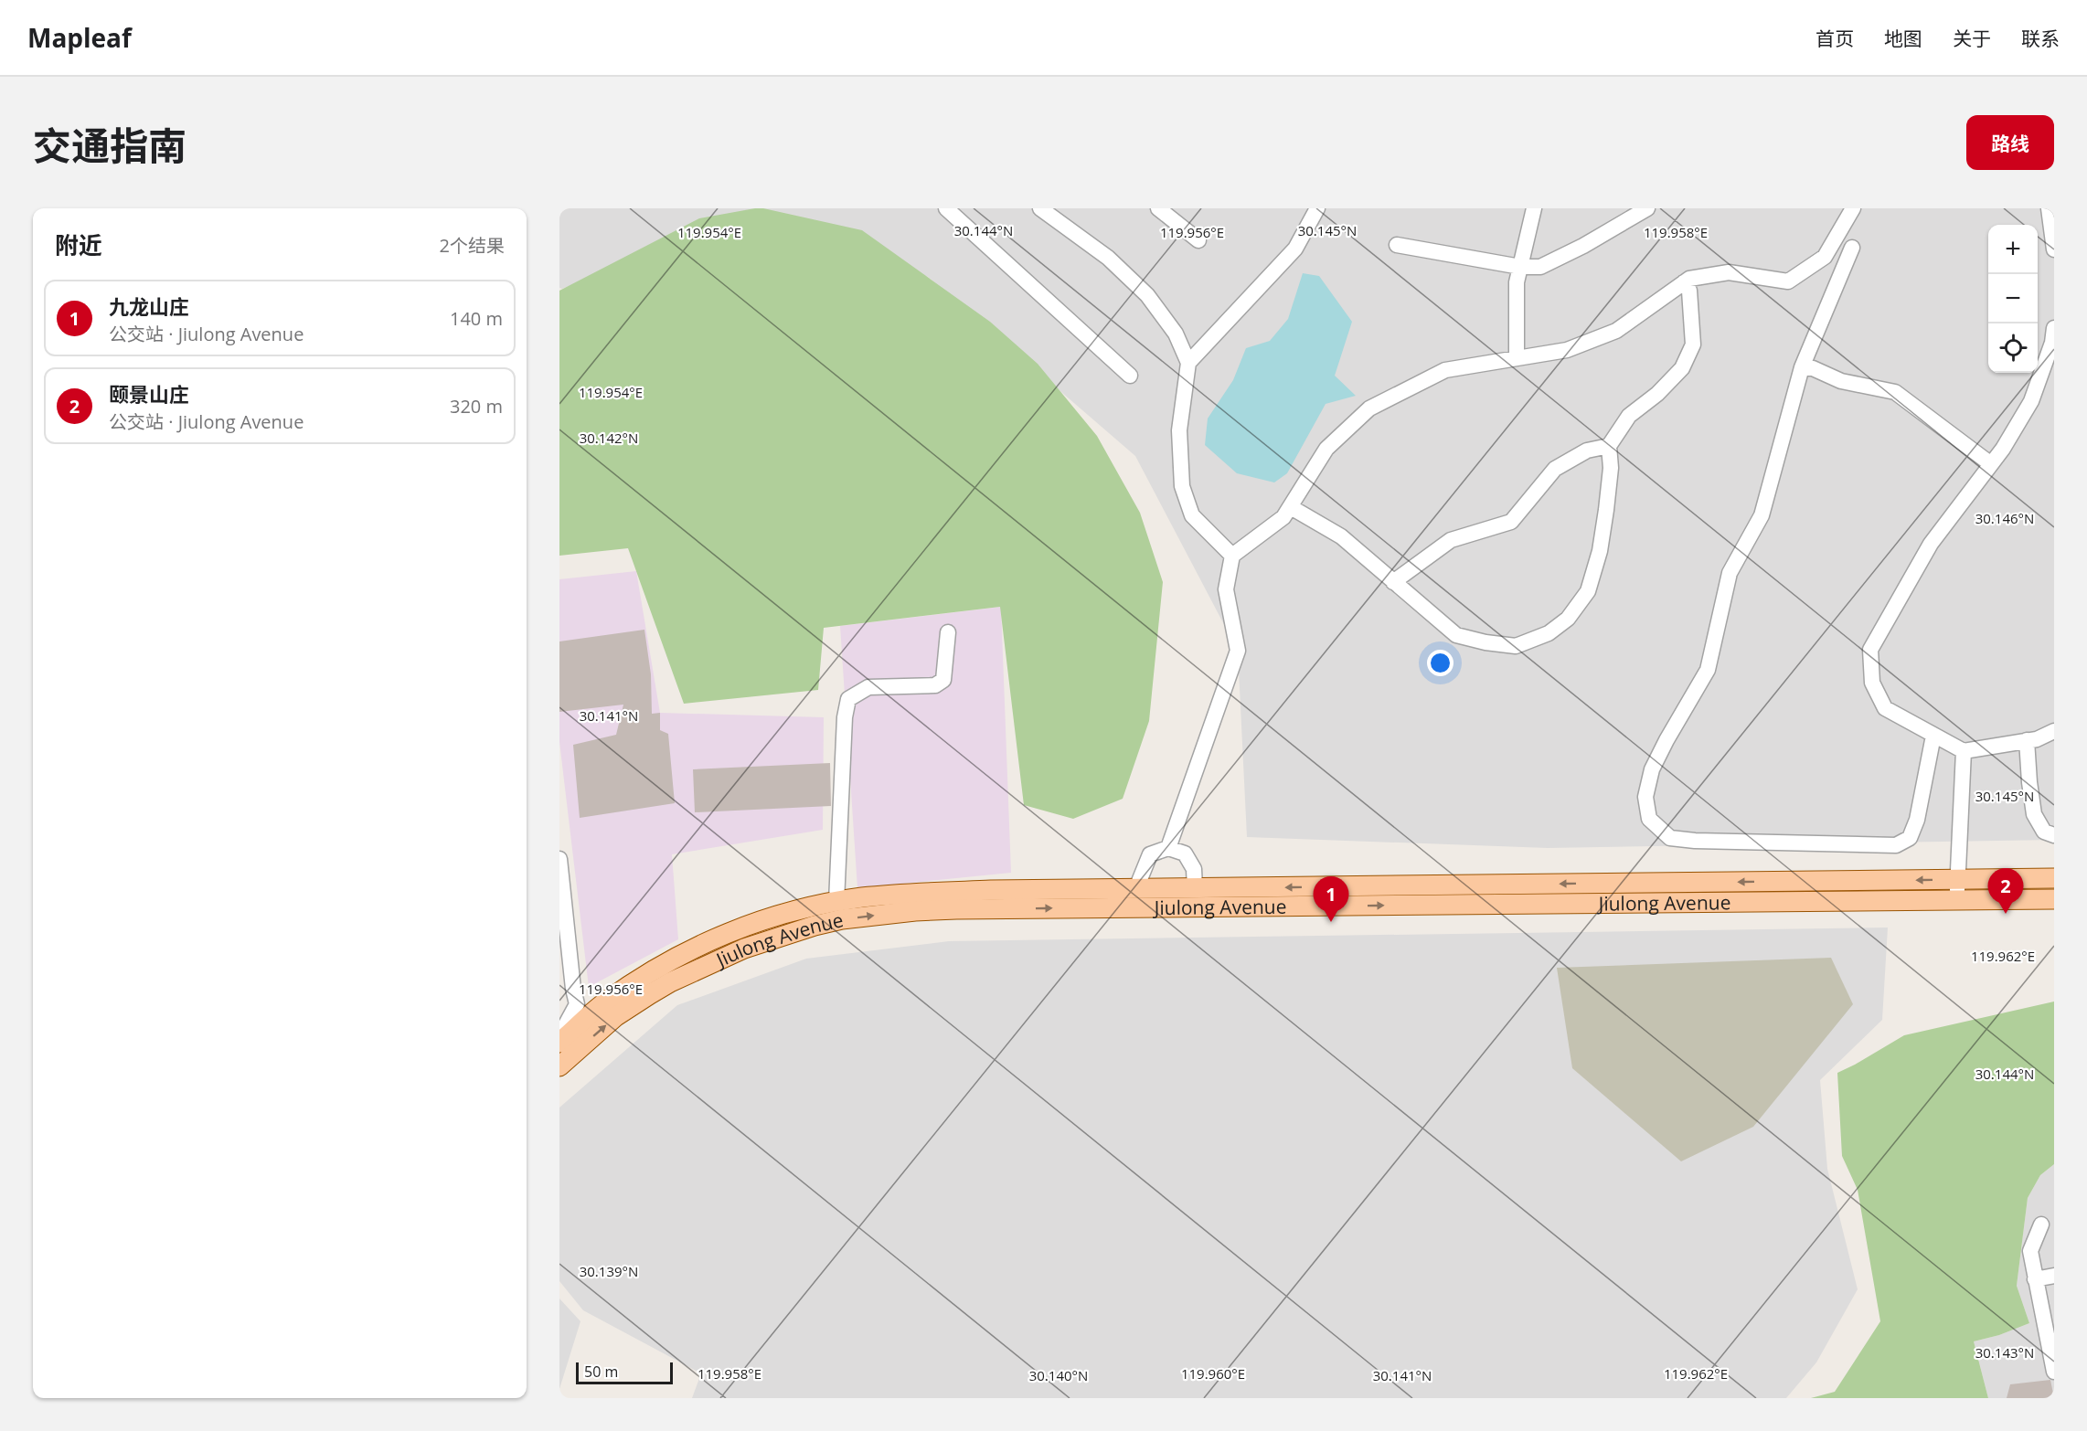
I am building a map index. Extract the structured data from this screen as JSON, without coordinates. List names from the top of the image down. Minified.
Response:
{"streets":{"main road":["Jiulong Avenue"]},"scale_bar":"50 m","page":{"header":"Mapleaf","nav":["首页","地图","关于","联系"],"title":"交通指南","buttons":"路线","heading":["附近","2个结果"],"map_buttons":["+","−"],"list":[{"mark":"1","name":"九龙山庄","note":"公交站 · Jiulong Avenue","value":"140 m"},{"mark":"2","name":"颐景山庄","note":"公交站 · Jiulong Avenue","value":"320 m"}],"pins":["2","1"],"scale":"50 m"},"coordinates":["30.144°N","30.145°N","119.954°E","119.956°E","119.958°E","30.142°N","30.146°N","30.141°N","119.962°E","30.139°N","30.143°N","119.960°E","30.140°N"]}
